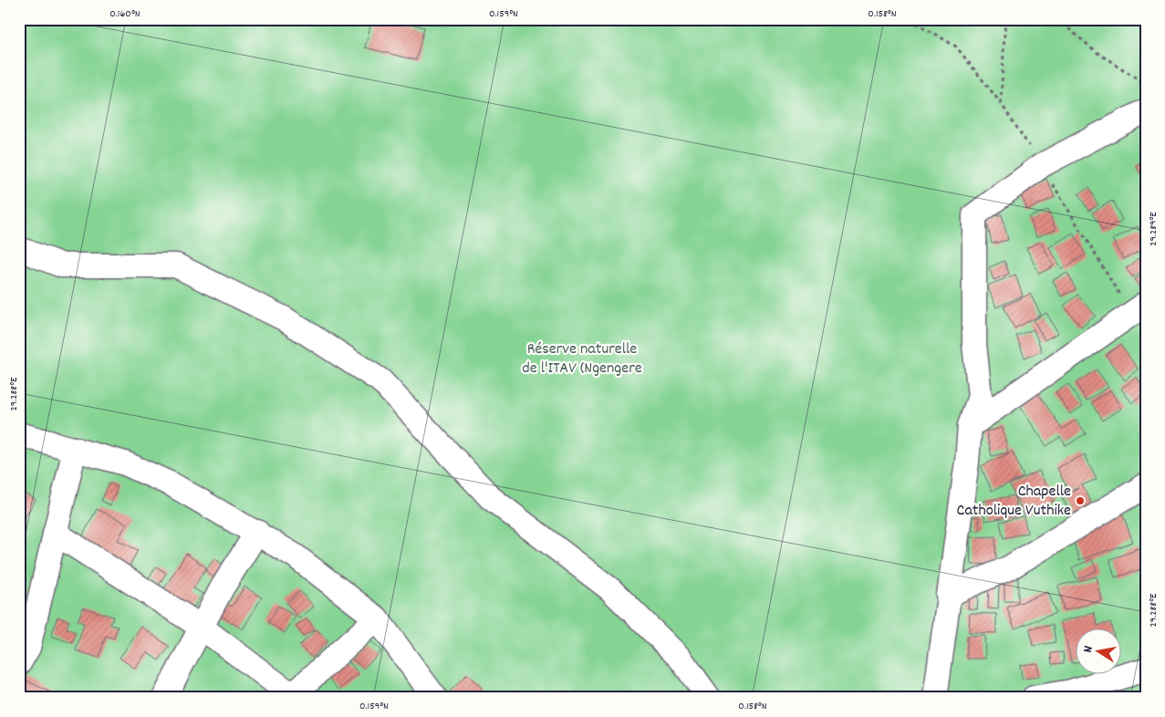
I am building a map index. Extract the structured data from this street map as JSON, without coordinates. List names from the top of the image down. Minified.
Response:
{"parks":["Réserve naturelle de l'ITAV (Ngengere"],"places":["Chapelle Catholique Vuthike"],"north":"left","coordinates":["0.160°N","0.159°N","0.158°N","29.289°E","29.288°E"]}
